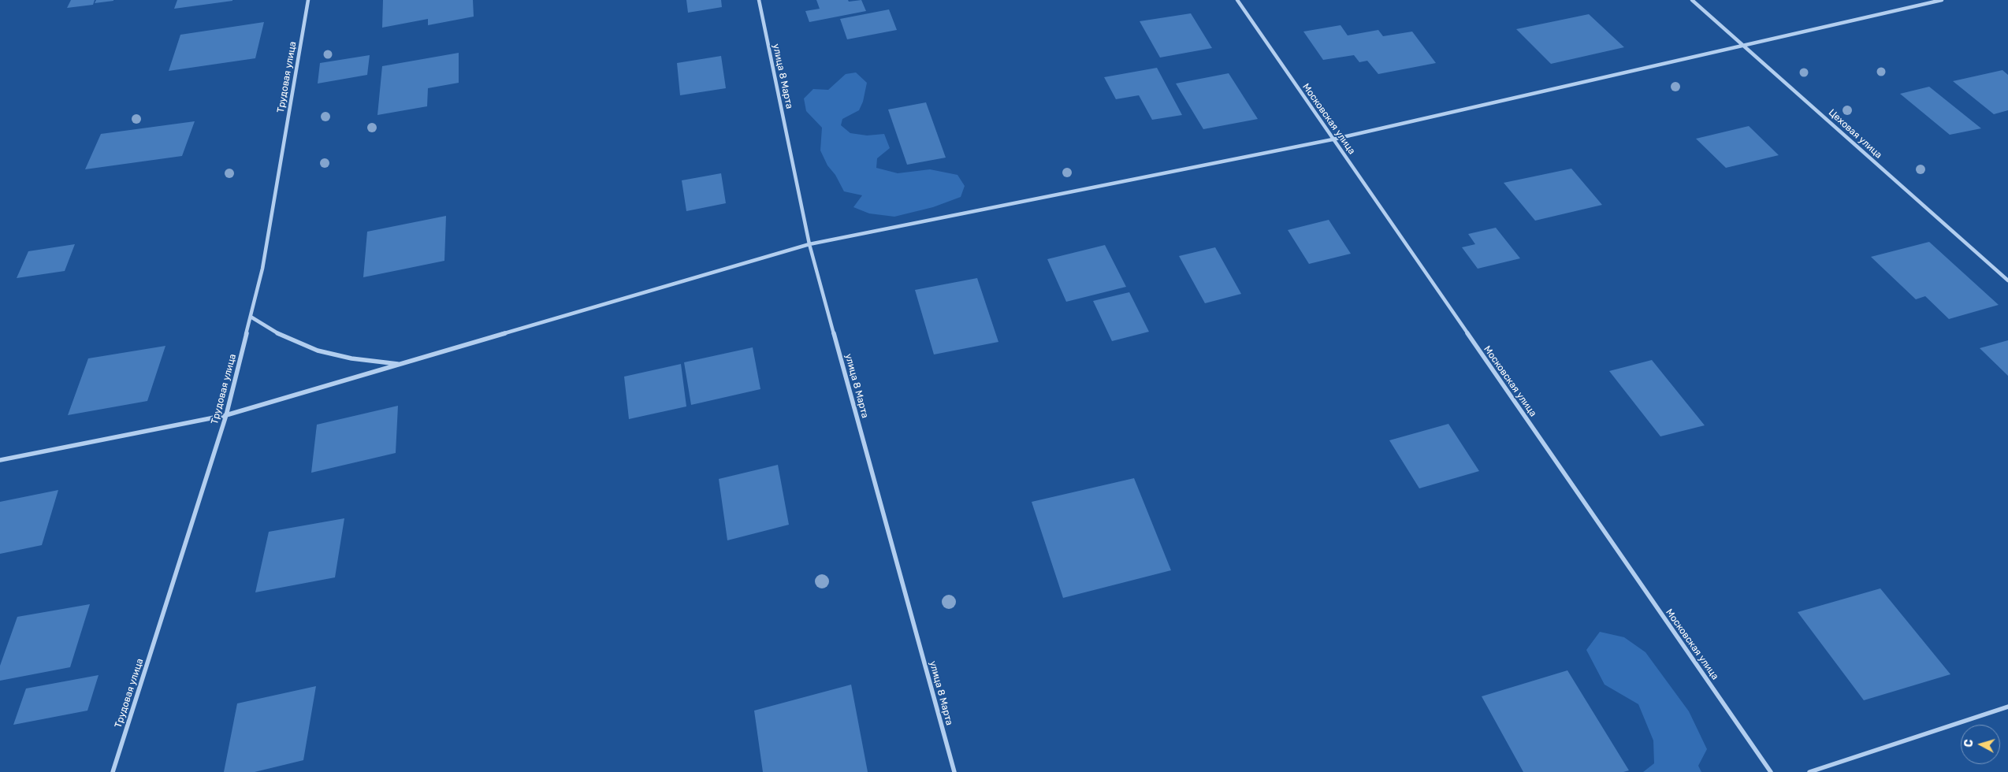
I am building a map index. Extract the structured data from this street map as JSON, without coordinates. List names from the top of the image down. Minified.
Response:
{"streets":{"street":["улица 8 Марта","Трудовая улица","Московская улица","Цеховая улица"]},"north":"left"}
